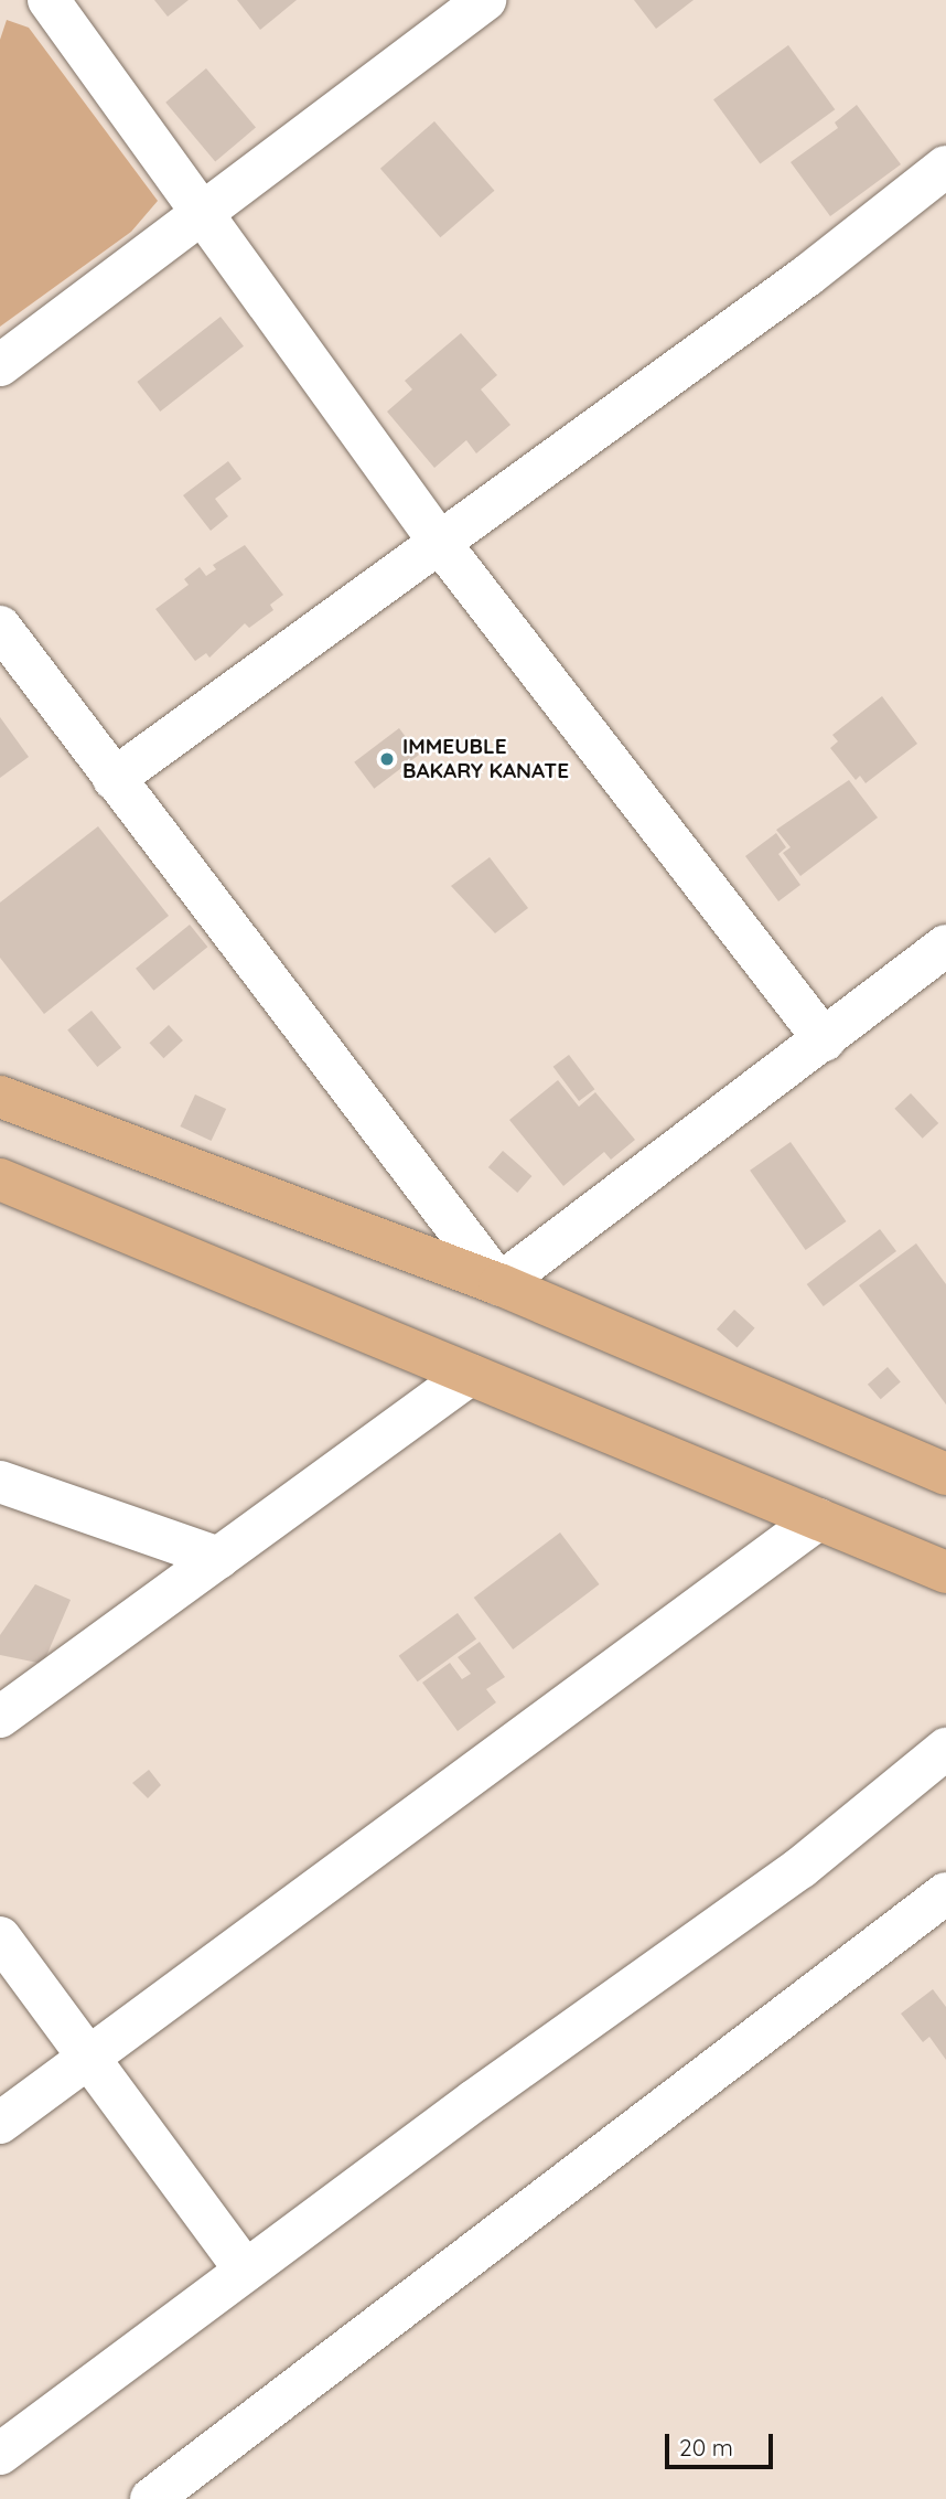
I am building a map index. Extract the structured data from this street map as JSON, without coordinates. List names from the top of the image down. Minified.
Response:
{"places":["IMMEUBLE BAKARY KANATE"],"scale_bar":"20 m"}
